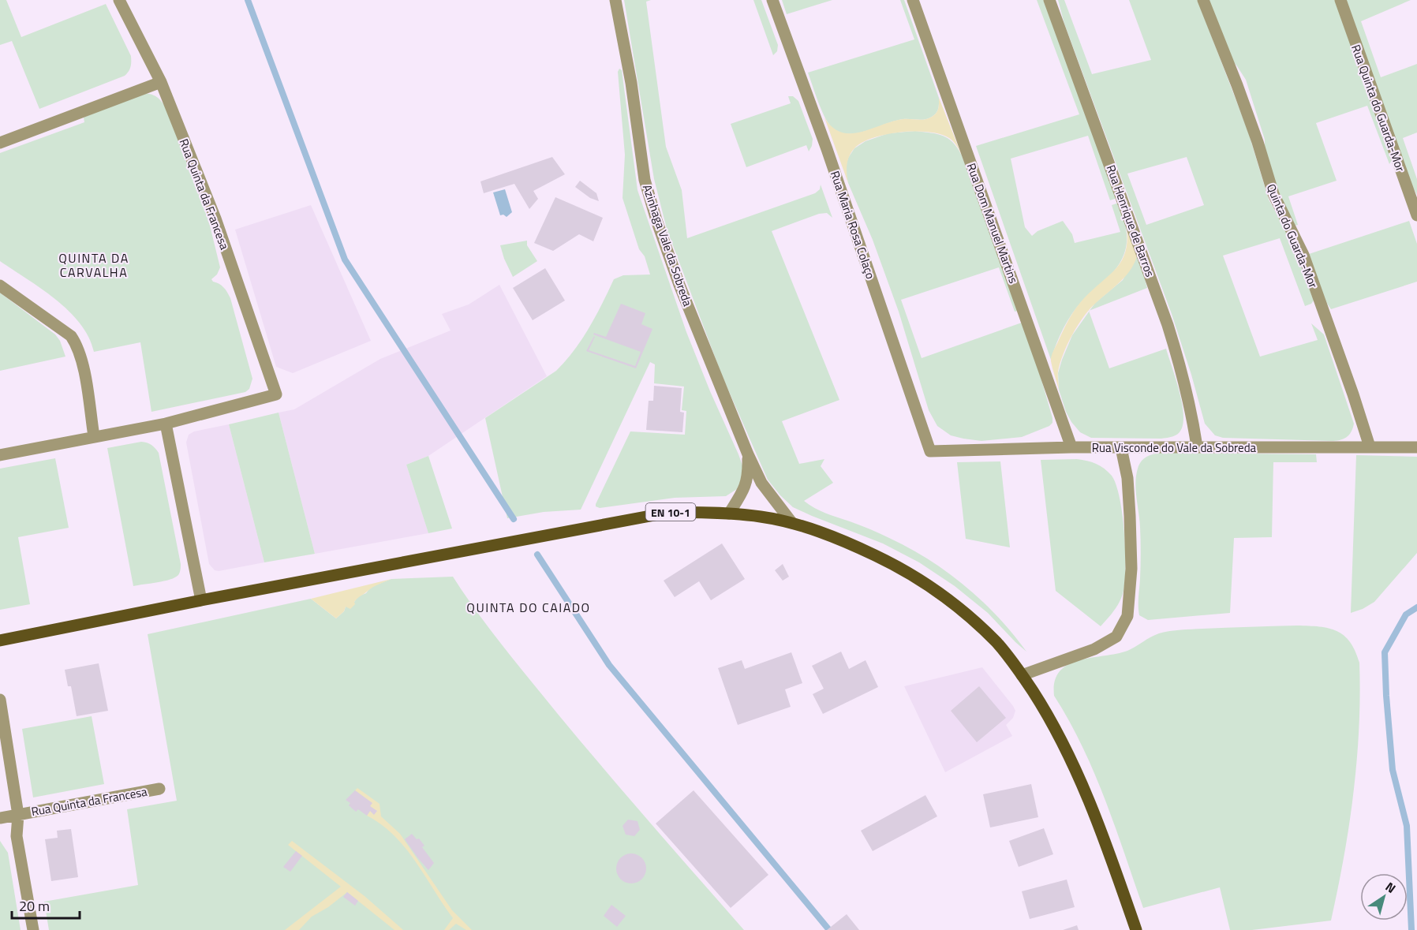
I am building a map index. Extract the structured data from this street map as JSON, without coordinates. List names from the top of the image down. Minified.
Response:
{"streets":{"main road":["EN 10-1"],"street":["Rua Quinta do Guarda-Mor","Rua Quinta da Francesa","Rua Henrique de Barros","Rua Dom Manuel Martins","Rua Maria Rosa Colaço","Quinta do Guarda-Mor","Azinhaga Vale da Sobreda","Rua Visconde do Vale da Sobreda"]},"crossings":[["Rua Henrique de Barros","Rua Visconde do Vale da Sobreda"],["Rua Dom Manuel Martins","Rua Visconde do Vale da Sobreda"],["Rua Maria Rosa Colaço","Rua Visconde do Vale da Sobreda"],["Quinta do Guarda-Mor","Rua Visconde do Vale da Sobreda"],["Azinhaga Vale da Sobreda","EN 10-1"]],"districts":["QUINTA DA CARVALHA","QUINTA DO CAIADO"],"scale_bar":"20 m","north":"top right"}
